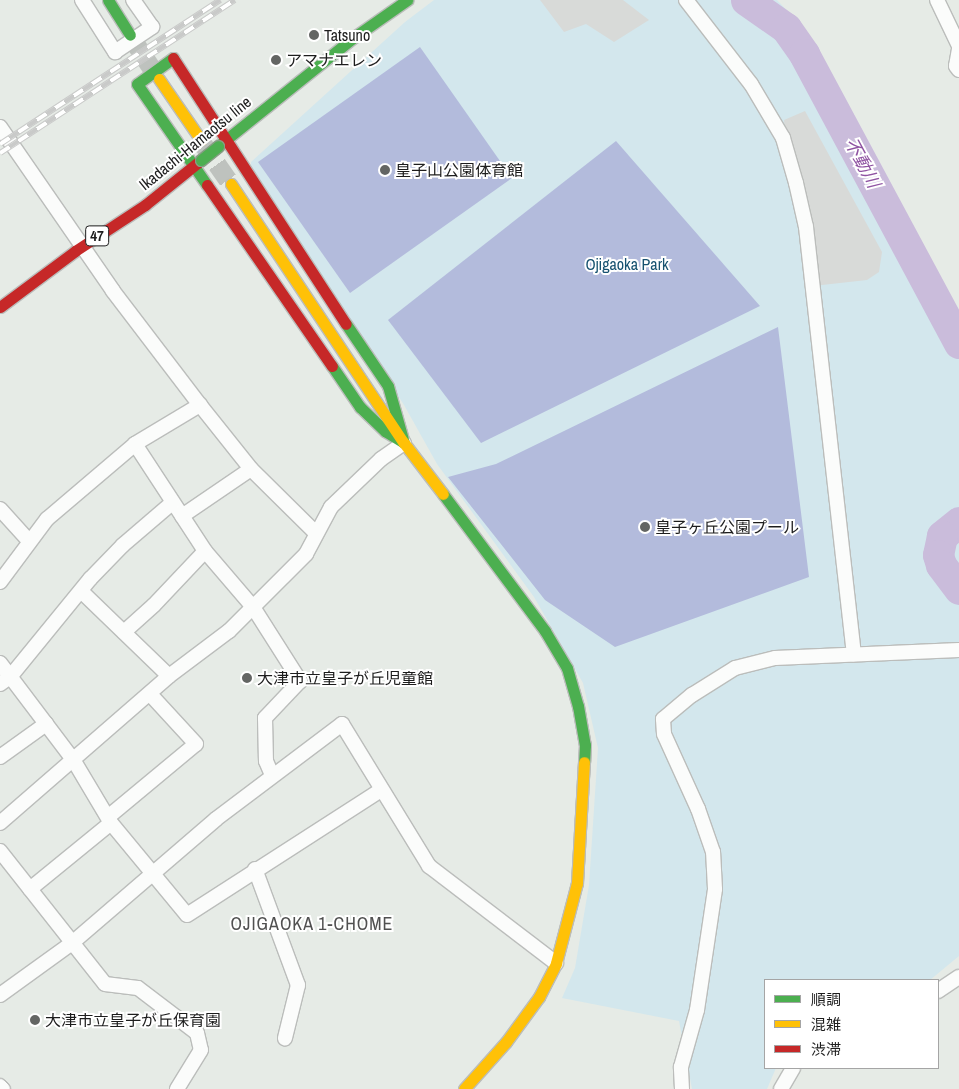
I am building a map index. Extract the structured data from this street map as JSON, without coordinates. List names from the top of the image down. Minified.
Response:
{"streets":{"street":["Ikadachi-Hamaotsu line","47"]},"districts":["OJIGAOKA 1-CHOME"],"water":["不動川"],"parks":["Ojigaoka Park"],"places":["Tatsuno","アマナエレン","皇子山公園体育館","皇子ヶ丘公園プール","大津市立皇子が丘児童館","大津市立皇子が丘保育園"],"legend":["順調","混雑","渋滞"]}
